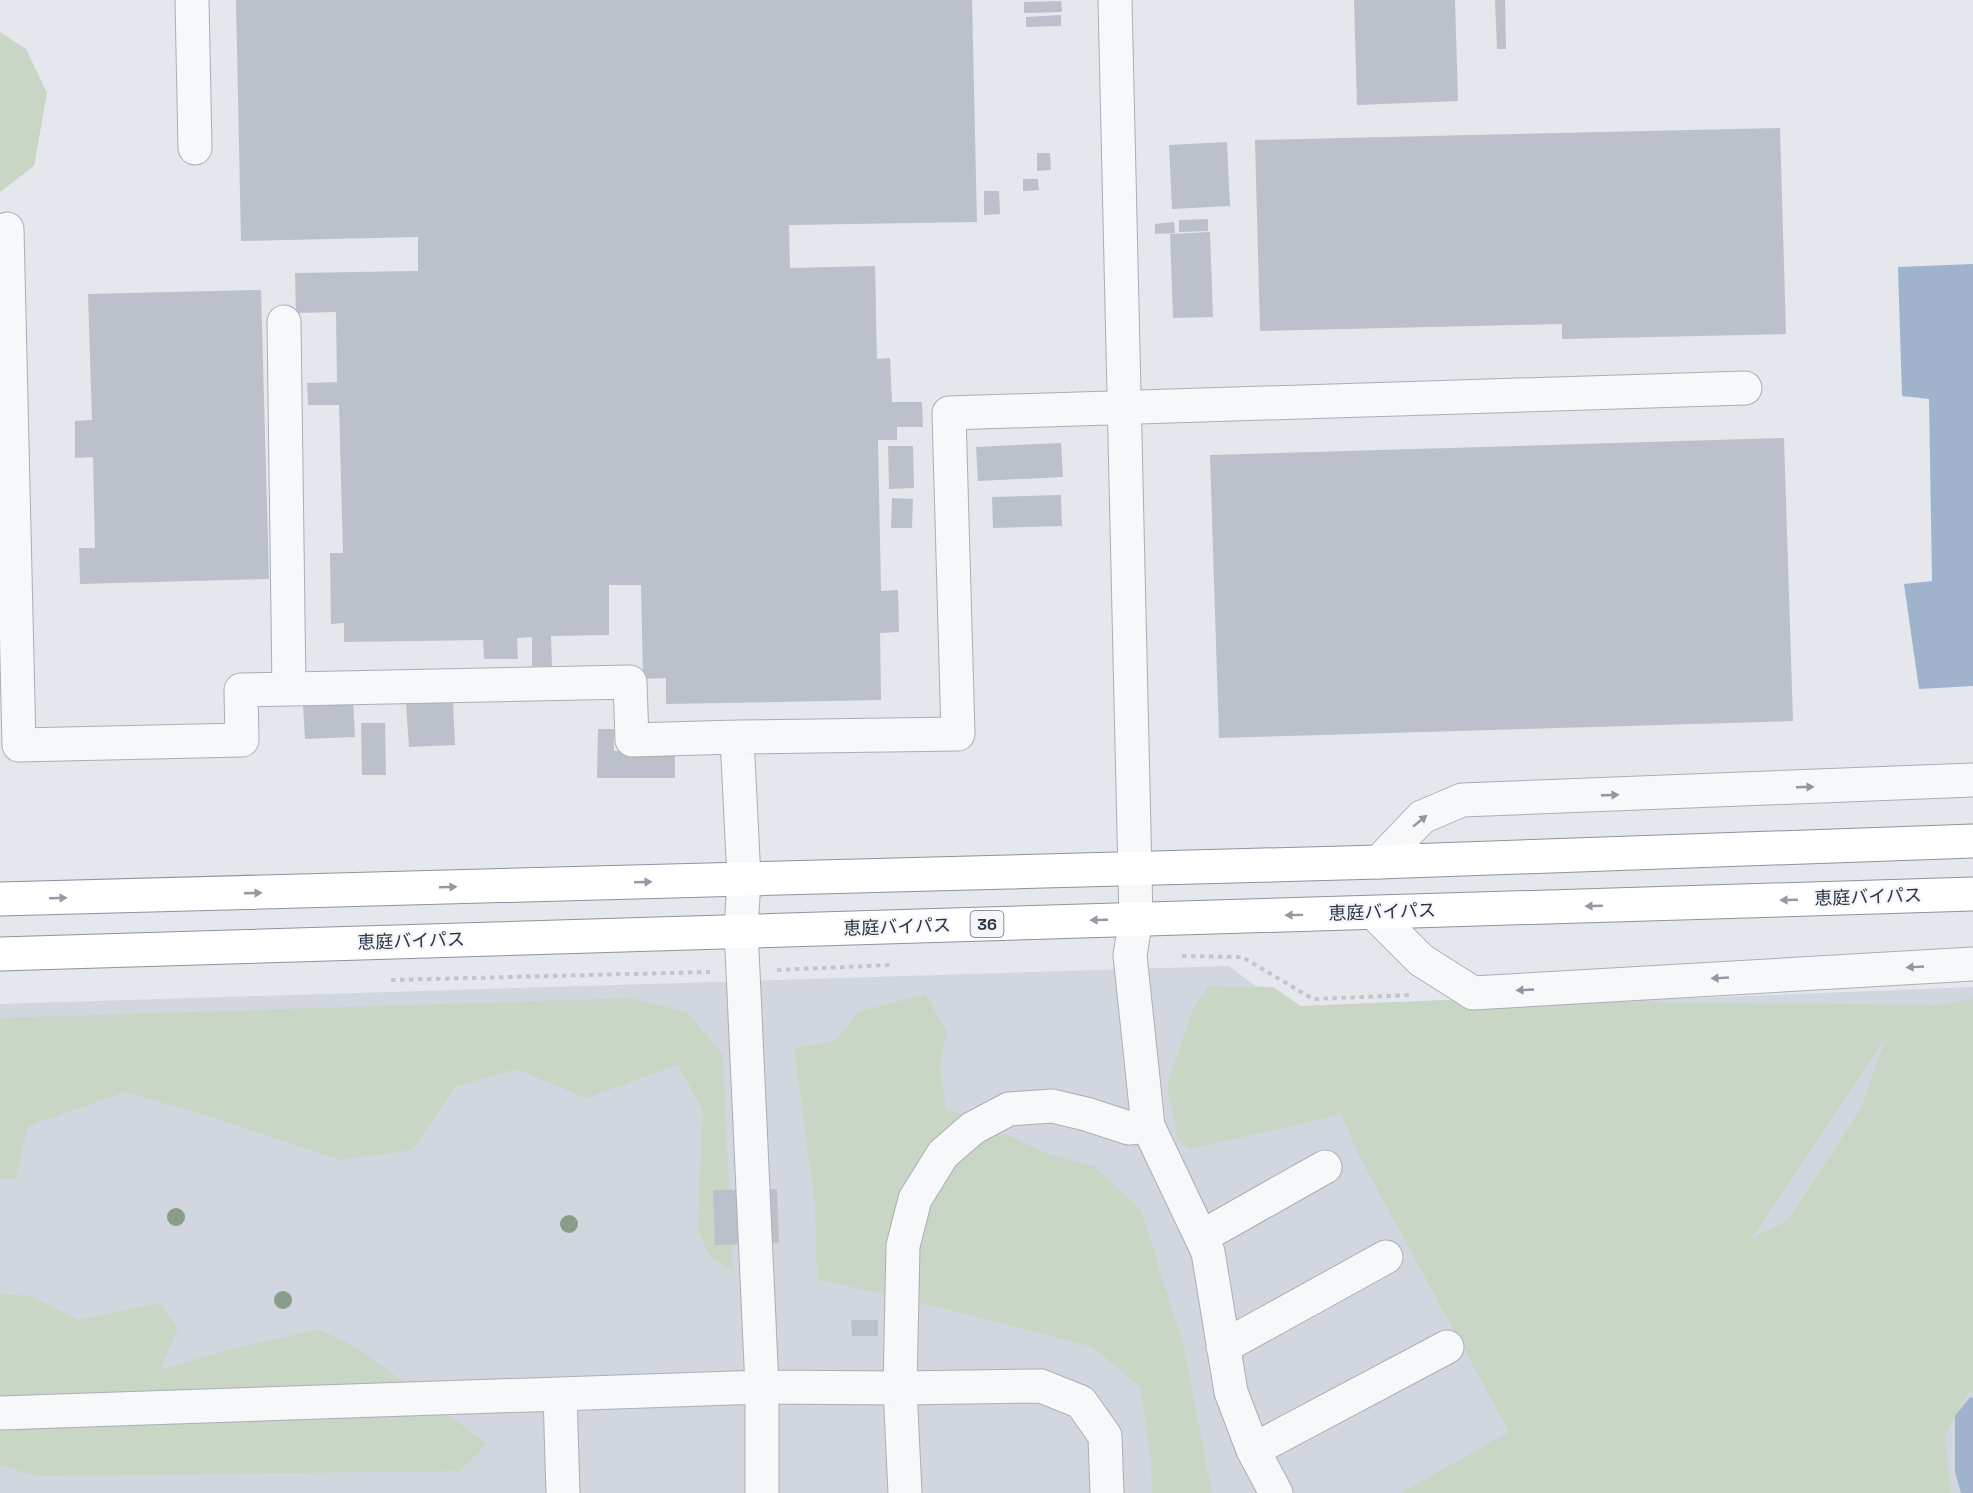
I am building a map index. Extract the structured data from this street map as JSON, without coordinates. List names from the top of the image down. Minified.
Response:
{"streets":{"highway":["恵庭バイパス","36"]}}
